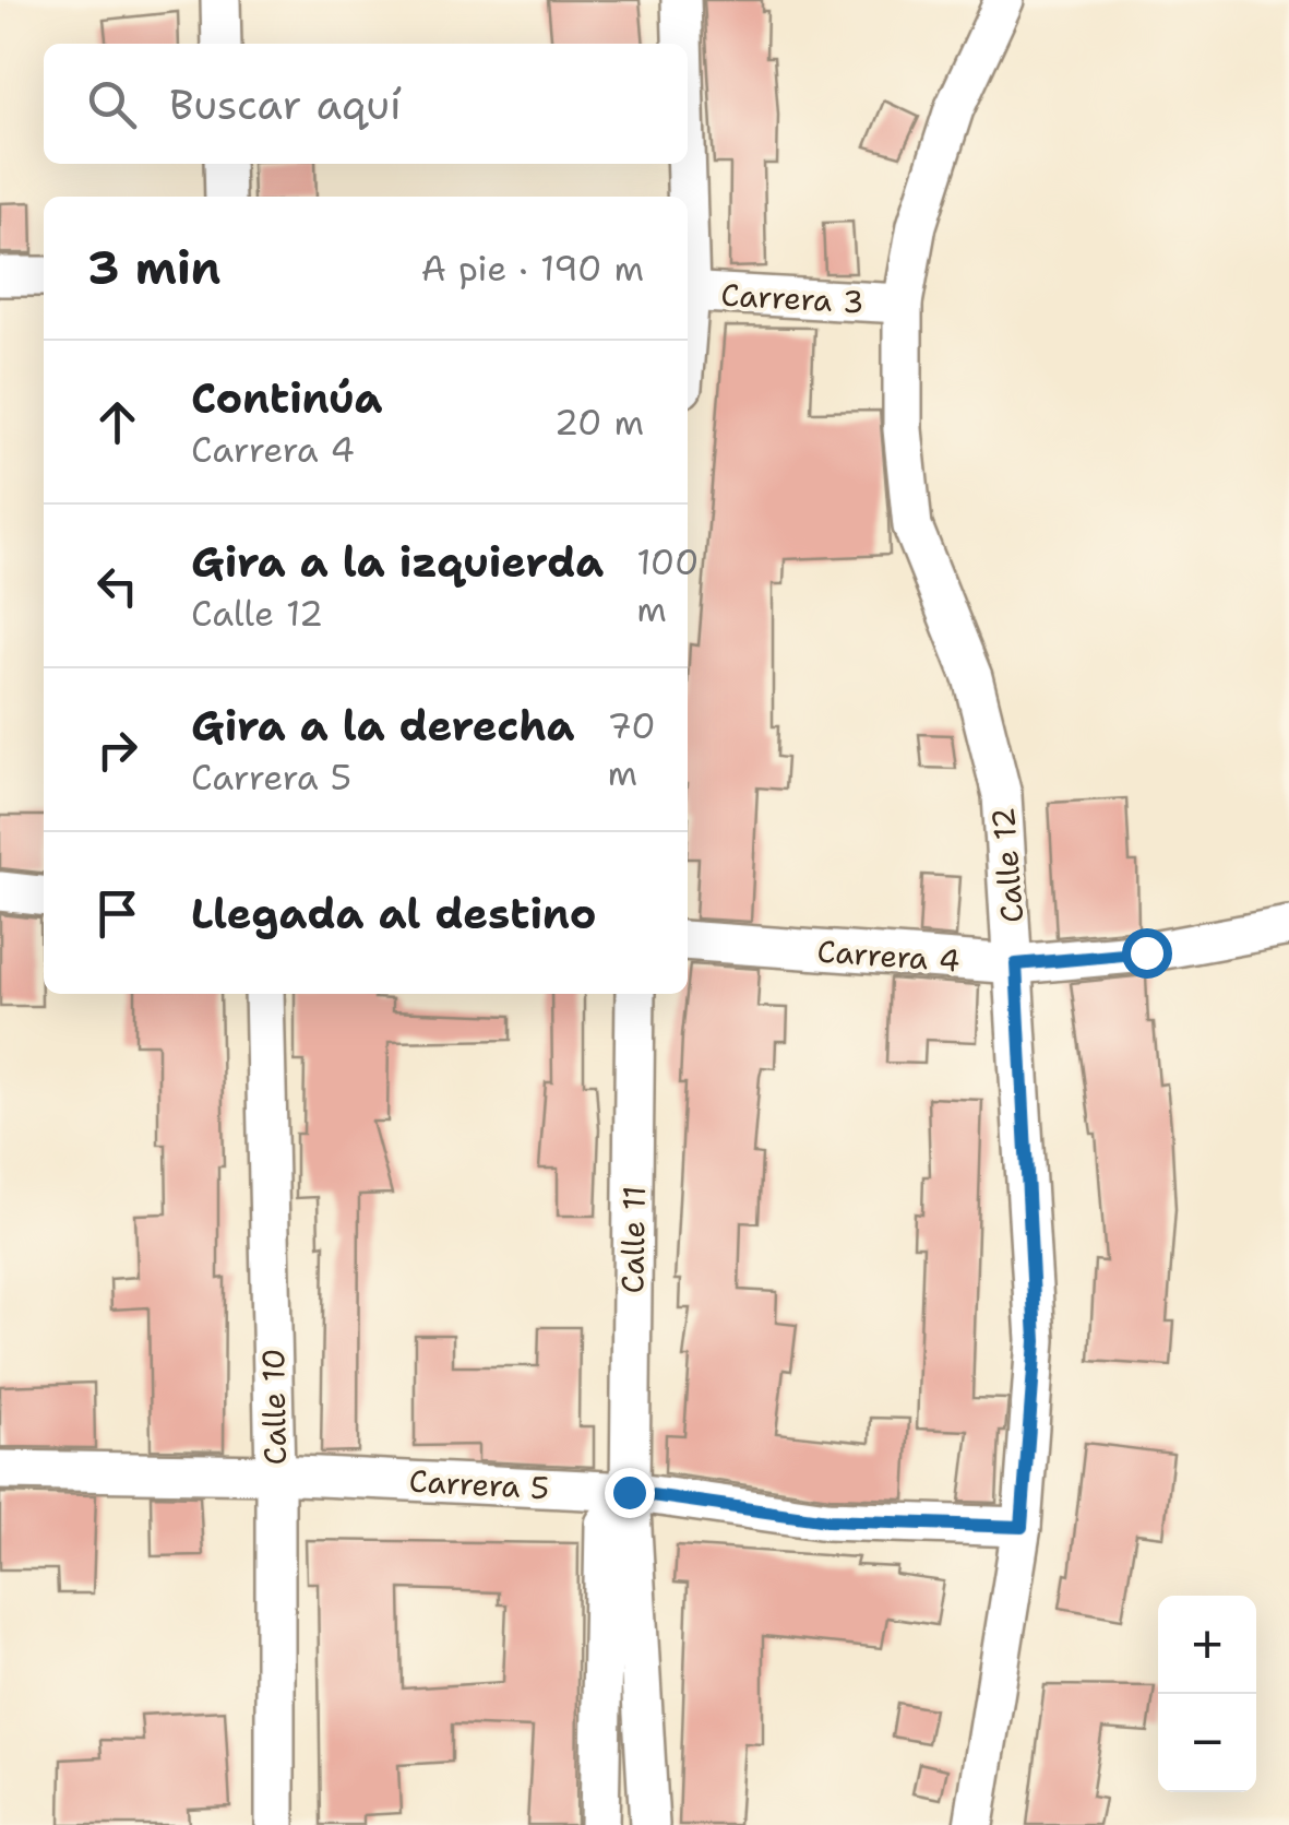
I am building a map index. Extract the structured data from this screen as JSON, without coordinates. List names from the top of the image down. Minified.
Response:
{"streets":{"street":["Carrera 3","Calle 12","Carrera 4","Calle 11","Calle 10","Carrera 5"]},"crossings":[["Carrera 3","Calle 12"],["Calle 12","Carrera 4"],["Calle 12","Carrera 5"],["Calle 11","Carrera 5"],["Calle 10","Carrera 5"]],"page":{"search":"Buscar aquí","heading":["3 min","A pie · 190 m"],"list":[["Continúa","Carrera 4","20 m"],["Gira a la izquierda","Calle 12","100 m"],["Gira a la derecha","Carrera 5","70 m"],"Llegada al destino"],"map_buttons":["+","−"]}}
